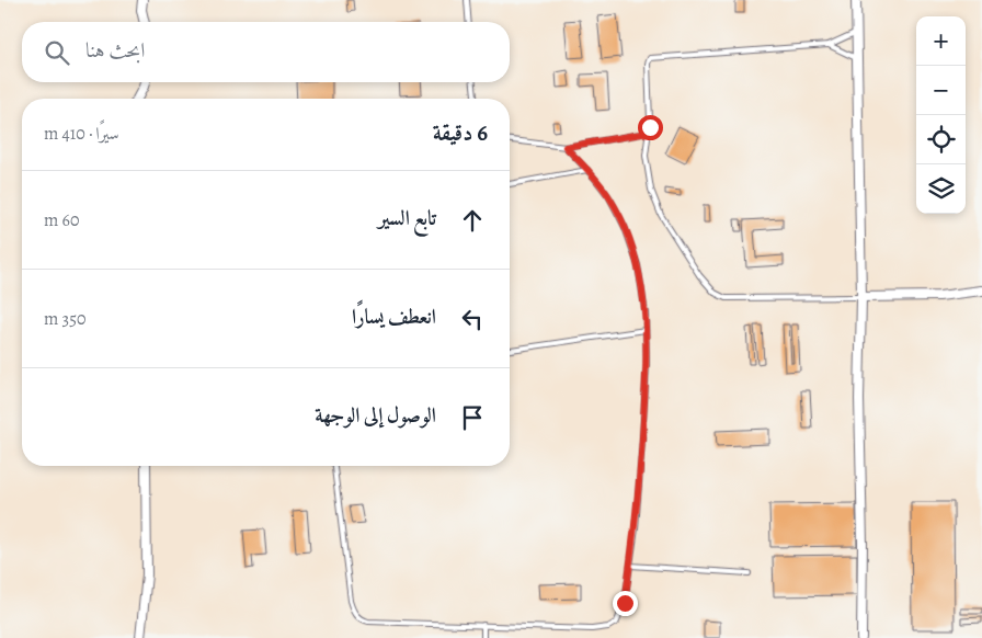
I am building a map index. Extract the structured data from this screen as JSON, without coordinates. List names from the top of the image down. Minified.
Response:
{"page":{"map_buttons":["+","−"],"search":"ابحث هنا","heading":["6 دقيقة","سيرًا · 410 m"],"list":[["تابع السير","60 m"],["انعطف يسارًا","350 m"],"الوصول إلى الوجهة"]}}
